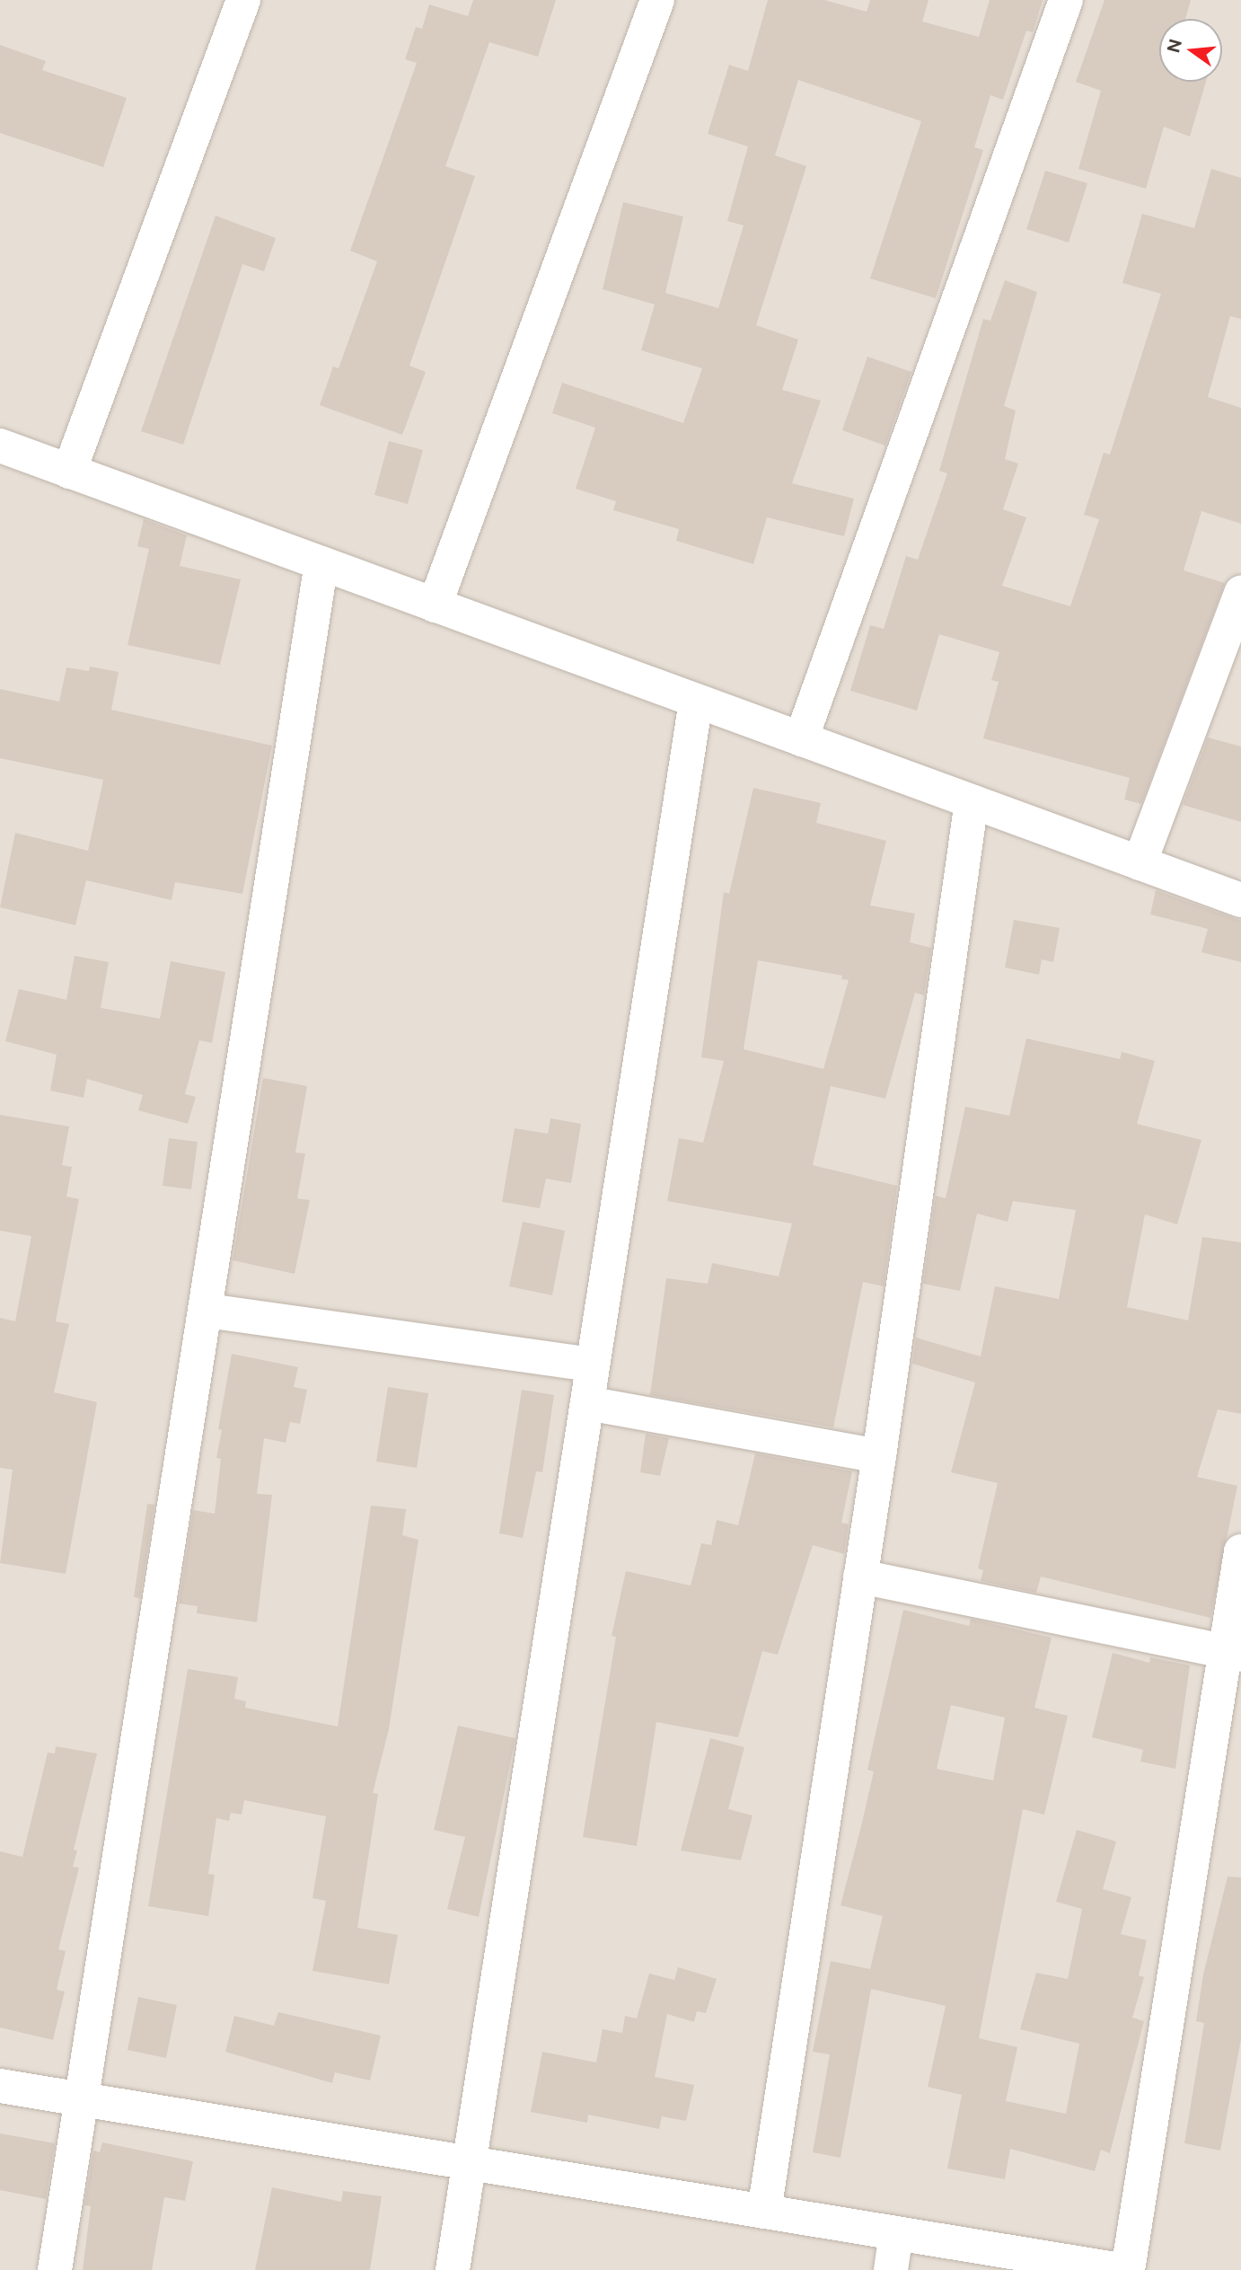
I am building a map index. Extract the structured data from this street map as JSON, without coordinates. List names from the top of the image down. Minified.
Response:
{"north":"left"}
